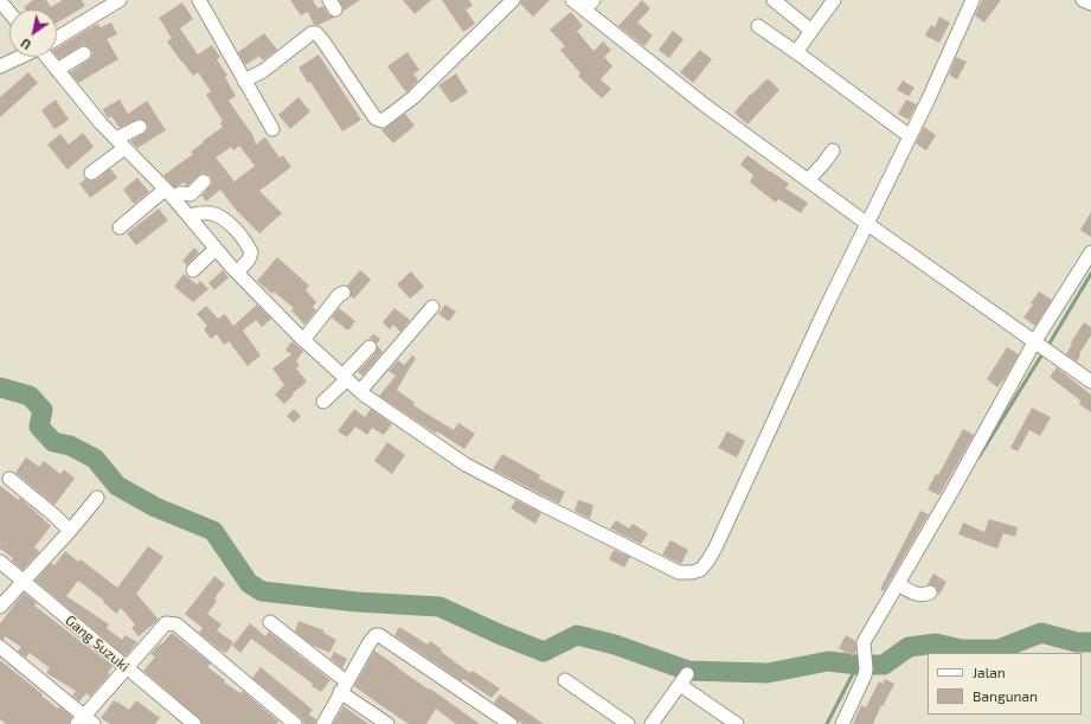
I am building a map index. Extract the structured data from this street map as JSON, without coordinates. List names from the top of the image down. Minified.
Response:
{"streets":{"street":["Gang Suzuki"]},"legend":["Jalan","Bangunan"],"north":"bottom left"}
